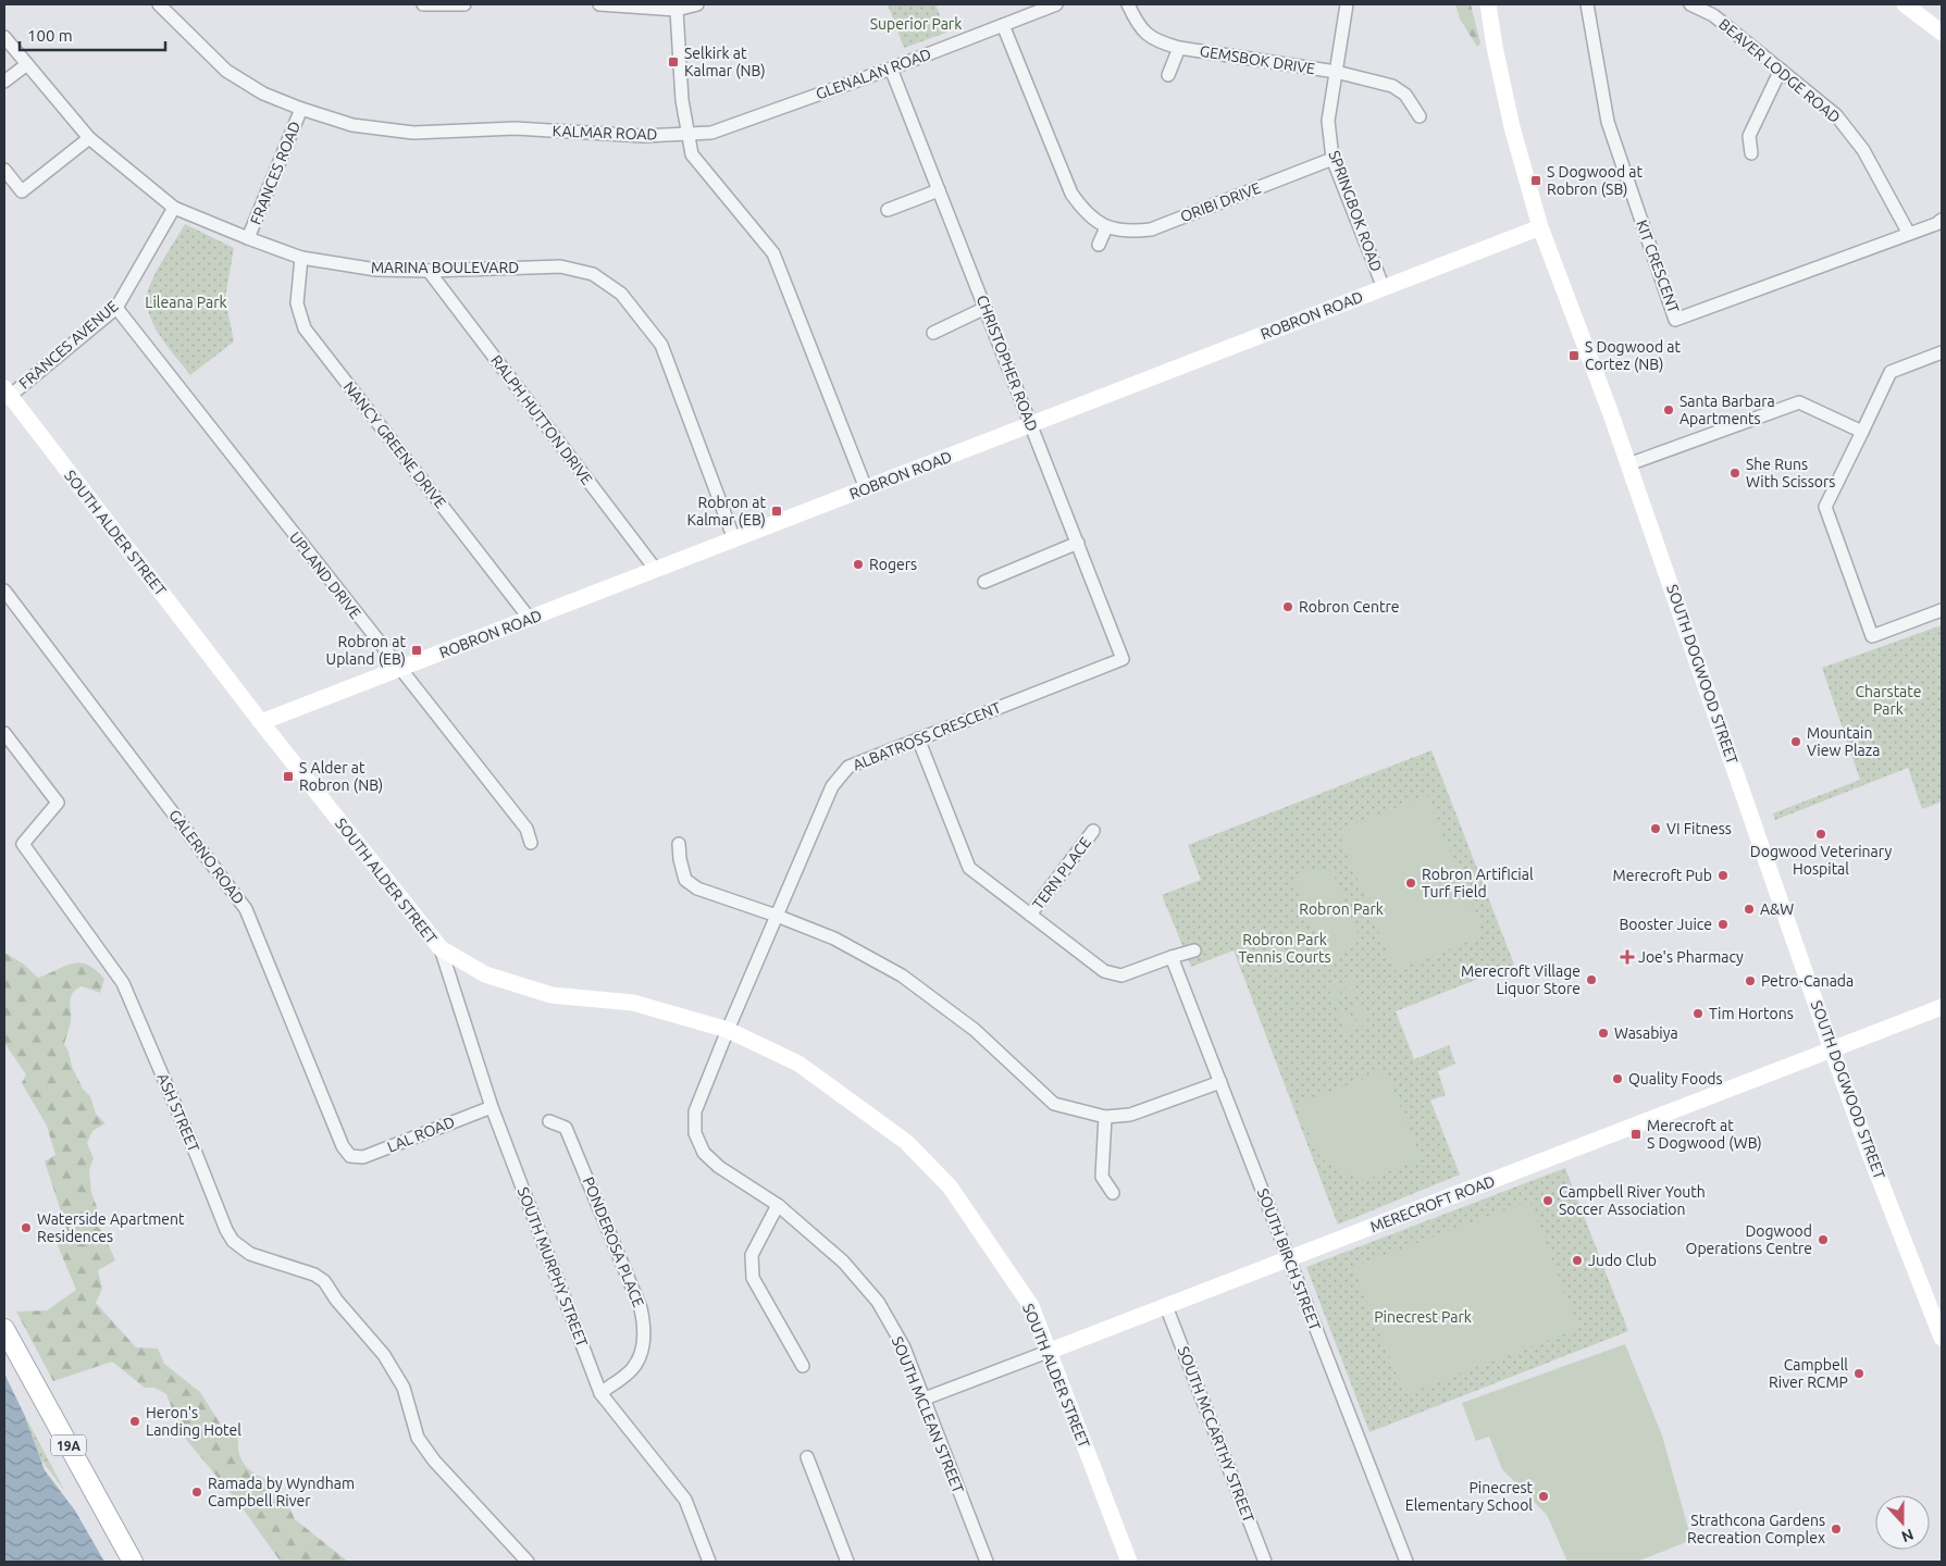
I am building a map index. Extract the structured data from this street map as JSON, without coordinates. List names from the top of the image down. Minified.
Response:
{"streets":{"main road":["19A"],"street":["GEMSBOK DRIVE","BEAVER LODGE ROAD","GLENALAN ROAD","KALMAR ROAD","FRANCES ROAD","ORIBI DRIVE","SPRINGBOK ROAD","KIT CRESCENT","MARINA BOULEVARD","ROBRON ROAD","FRANCES AVENUE","CHRISTOPHER ROAD","RALPH HUTTON DRIVE","NANCY GREENE DRIVE","SOUTH ALDER STREET","UPLAND DRIVE","SOUTH DOGWOOD STREET","ALBATROSS CRESCENT","GALERNO ROAD","TERN PLACE","ASH STREET","LAL ROAD","MERECROFT ROAD","PONDEROSA PLACE","SOUTH BIRCH STREET","SOUTH MURPHY STREET","SOUTH MCLEAN STREET","SOUTH MCCARTHY STREET"]},"crossings":[["GEMSBOK DRIVE","SPRINGBOK ROAD"],["BEAVER LODGE ROAD","KIT CRESCENT"],["GLENALAN ROAD","KALMAR ROAD"],["GLENALAN ROAD","ORIBI DRIVE"],["GLENALAN ROAD","CHRISTOPHER ROAD"],["KALMAR ROAD","FRANCES ROAD"],["FRANCES ROAD","MARINA BOULEVARD"],["ORIBI DRIVE","SPRINGBOK ROAD"],["SPRINGBOK ROAD","ROBRON ROAD"],["MARINA BOULEVARD","ROBRON ROAD"],["MARINA BOULEVARD","FRANCES AVENUE"],["MARINA BOULEVARD","RALPH HUTTON DRIVE"],["MARINA BOULEVARD","NANCY GREENE DRIVE"],["ROBRON ROAD","CHRISTOPHER ROAD"],["ROBRON ROAD","RALPH HUTTON DRIVE"],["ROBRON ROAD","NANCY GREENE DRIVE"],["ROBRON ROAD","SOUTH ALDER STREET"],["ROBRON ROAD","UPLAND DRIVE"],["ROBRON ROAD","SOUTH DOGWOOD STREET"],["FRANCES AVENUE","SOUTH ALDER STREET"],["FRANCES AVENUE","UPLAND DRIVE"],["CHRISTOPHER ROAD","ALBATROSS CRESCENT"],["SOUTH ALDER STREET","ALBATROSS CRESCENT"],["SOUTH ALDER STREET","MERECROFT ROAD"],["SOUTH ALDER STREET","SOUTH MURPHY STREET"],["SOUTH ALDER STREET","SOUTH MCLEAN STREET"],["SOUTH DOGWOOD STREET","MERECROFT ROAD"],["ALBATROSS CRESCENT","SOUTH MCLEAN STREET"],["GALERNO ROAD","LAL ROAD"],["LAL ROAD","SOUTH MURPHY STREET"],["MERECROFT ROAD","SOUTH BIRCH STREET"],["MERECROFT ROAD","SOUTH MCLEAN STREET"],["MERECROFT ROAD","SOUTH MCCARTHY STREET"],["PONDEROSA PLACE","SOUTH MURPHY STREET"]],"parks":["Superior Park","Lileana Park","Charstate Park","Robron Park","Robron Park Tennis Courts","Pinecrest Park"],"places":{"transit":["Selkirk at Kalmar (NB)","S Dogwood at Robron (SB)","S Dogwood at Cortez (NB)","Robron at Kalmar (EB)","Robron at Upland (EB)","S Alder at Robron (NB)","Merecroft at S Dogwood (WB)"],"other":["Santa Barbara Apartments","She Runs With Scissors","Rogers","Robron Centre","Mountain View Plaza","VI Fitness","Dogwood Veterinary Hospital","Merecroft Pub","Robron Artificial Turf Field","A&W","Booster Juice","Merecroft Village Liquor Store","Petro-Canada","Tim Hortons","Wasabiya","Quality Foods","Campbell River Youth Soccer Association","Waterside Apartment Residences","Dogwood Operations Centre","Judo Club","Campbell River RCMP","Heron's Landing Hotel","Ramada by Wyndham Campbell River","Pinecrest Elementary School","Strathcona Gardens Recreation Complex"],"health":["Joe's Pharmacy"]},"scale_bar":"100 m","north":"bottom"}
